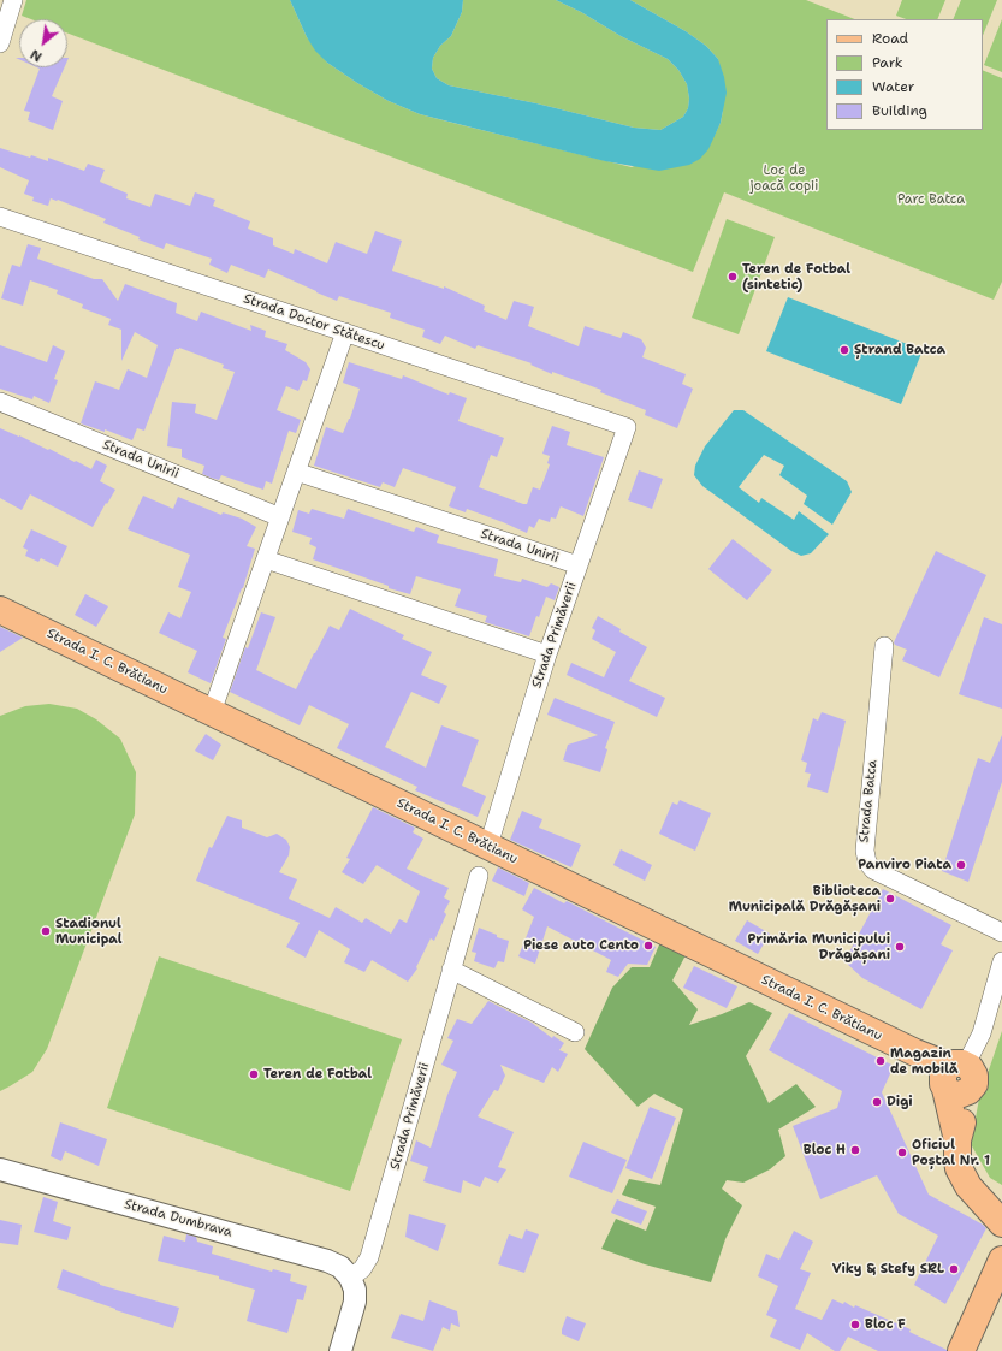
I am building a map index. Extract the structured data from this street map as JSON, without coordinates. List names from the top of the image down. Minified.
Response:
{"streets":{"main road":["Strada I. C. Brătianu"],"street":["Strada Doctor Stătescu","Strada Unirii","Strada Primăverii","Strada Batca","Strada Dumbrava"]},"crossings":[["Strada Doctor Stătescu","Strada Primăverii"],["Strada Unirii","Strada Primăverii"],["Strada Primăverii","Strada I. C. Brătianu"],["Strada Primăverii","Strada Dumbrava"]],"parks":["Loc de joacă copii","Parc Batca"],"places":["Teren de Fotbal (sintetic)","Ștrand Batca","Panviro Piata","Biblioteca Municipală Drăgășani","Stadionul Municipal","Piese auto Cento","Primăria Municipului Drăgășani","Magazin de mobilă","Teren de Fotbal","Digi","Bloc H","Oficiul Poștal Nr. 1","Viky & Stefy SRL","Bloc F"],"legend":["Road","Park","Water","Building"],"north":"bottom left"}
